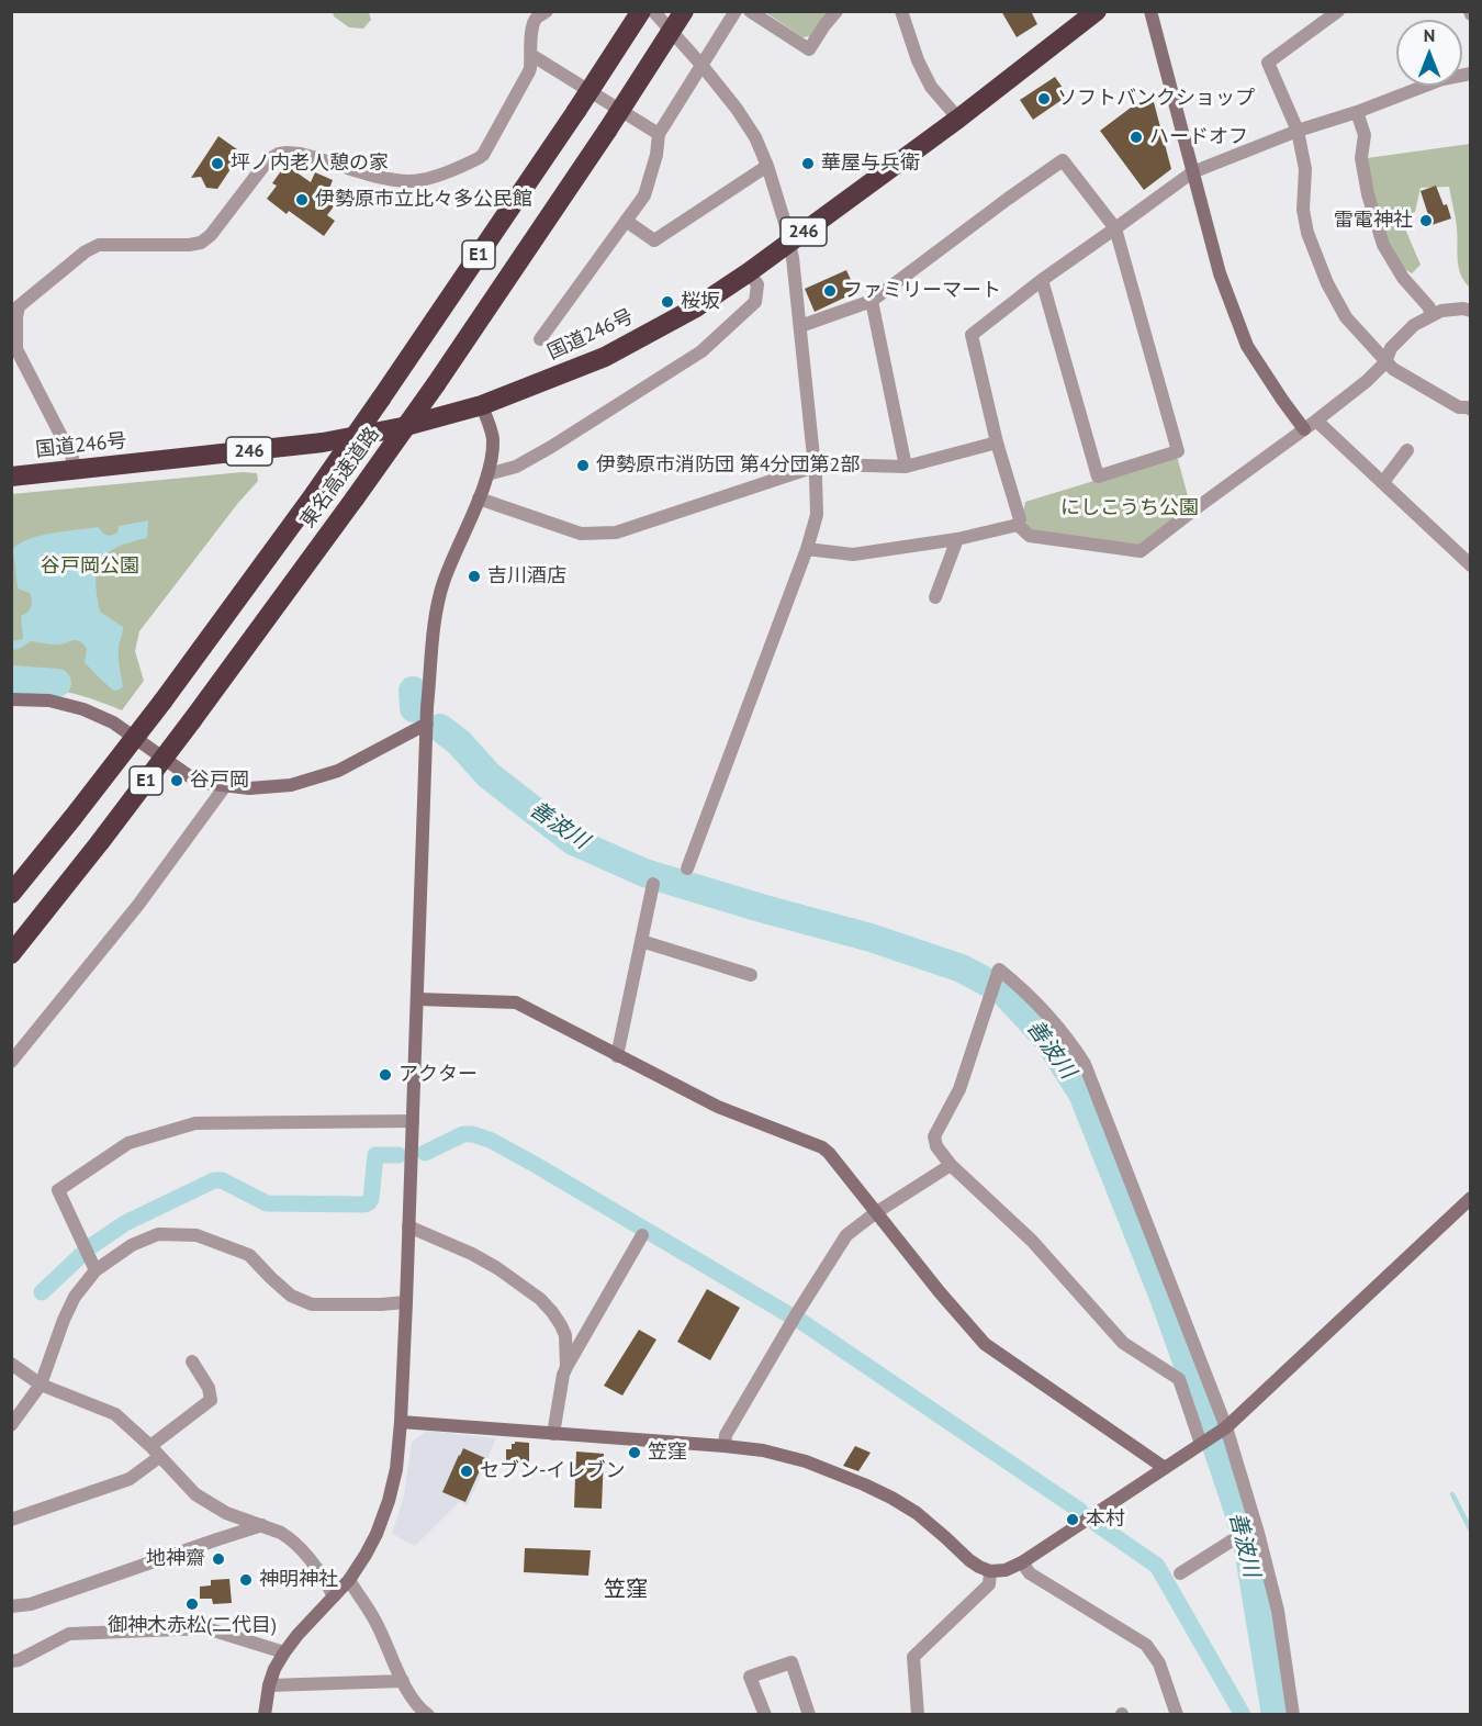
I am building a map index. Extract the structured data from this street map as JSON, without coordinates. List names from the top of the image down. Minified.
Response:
{"streets":{"highway":["246","E1","国道246号","東名高速道路"]},"districts":["笠窪"],"water":["善波川"],"parks":["にしこうち公園","谷戸岡公園"],"places":["ソフトバンクショップ","ハードオフ","坪ノ内老人憩の家","華屋与兵衛","伊勢原市立比々多公民館","雷電神社","ファミリーマート","桜坂","伊勢原市消防団 第4分団第2部","吉川酒店","谷戸岡","アクター","笠窪","セブン-イレブン","本村","地神齋","神明神社","御神木赤松(二代目)"],"north":"top"}
